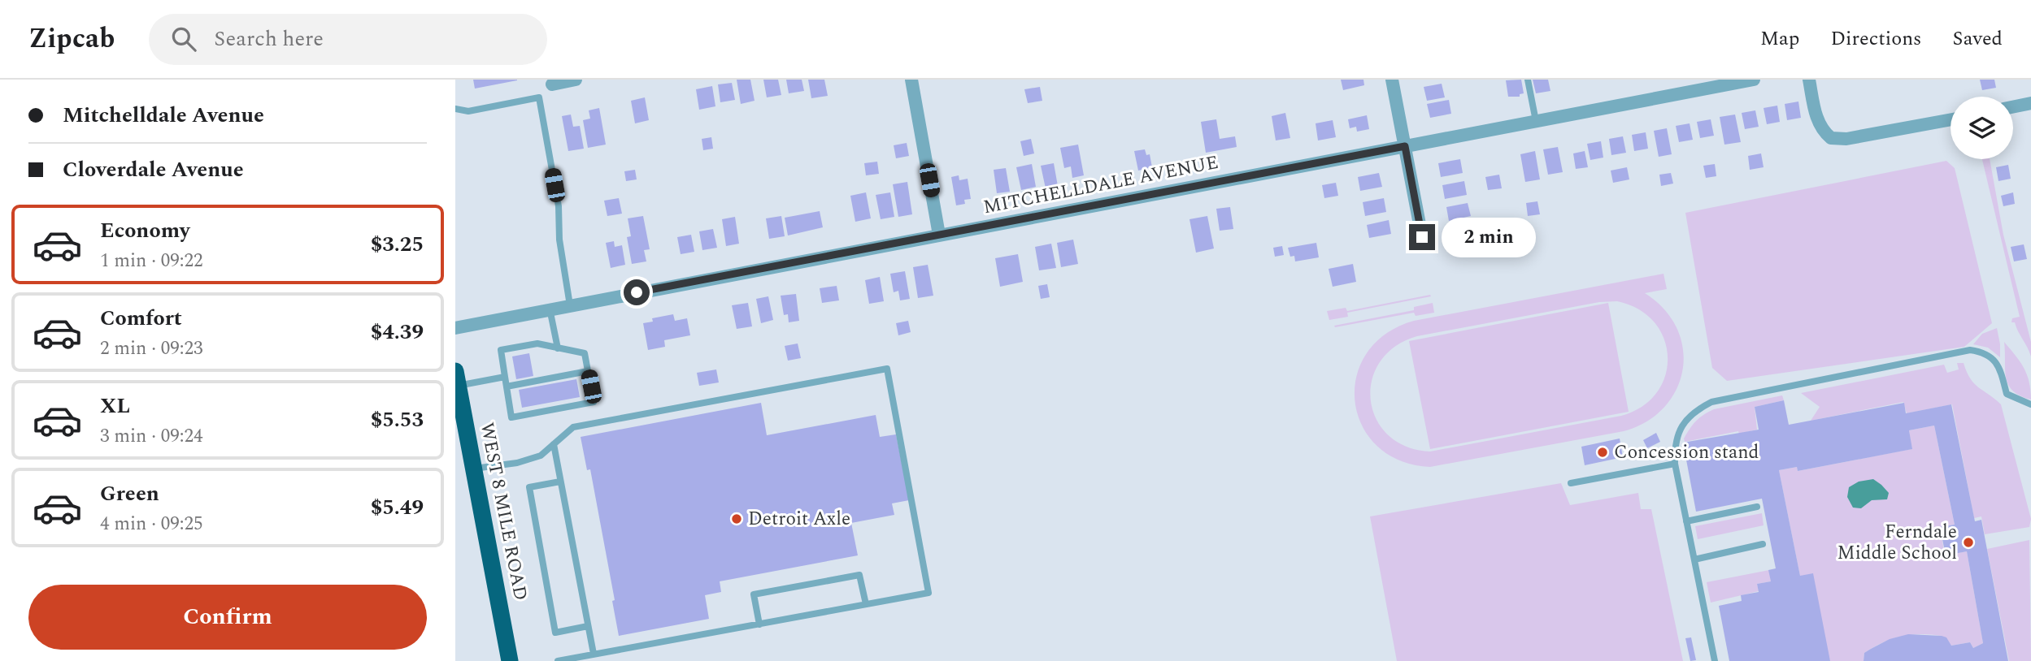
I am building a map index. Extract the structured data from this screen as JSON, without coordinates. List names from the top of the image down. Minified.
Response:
{"streets":{"highway":["WEST 8 MILE ROAD"],"street":["MITCHELLDALE AVENUE"]},"places":["Concession stand","Detroit Axle","Ferndale Middle School"],"page":{"header":"Zipcab","search":"Search here","nav":["Map","Directions","Saved"],"banner":["Mitchelldale Avenue","Cloverdale Avenue"],"list":[{"name":"Economy","note":"1 min · 09:22","value":"$3.25"},{"name":"Comfort","note":"2 min · 09:23","value":"$4.39"},{"name":"XL","note":"3 min · 09:24","value":"$5.53"},{"name":"Green","note":"4 min · 09:25","value":"$5.49"}],"bubble":"2 min","buttons":"Confirm"}}
